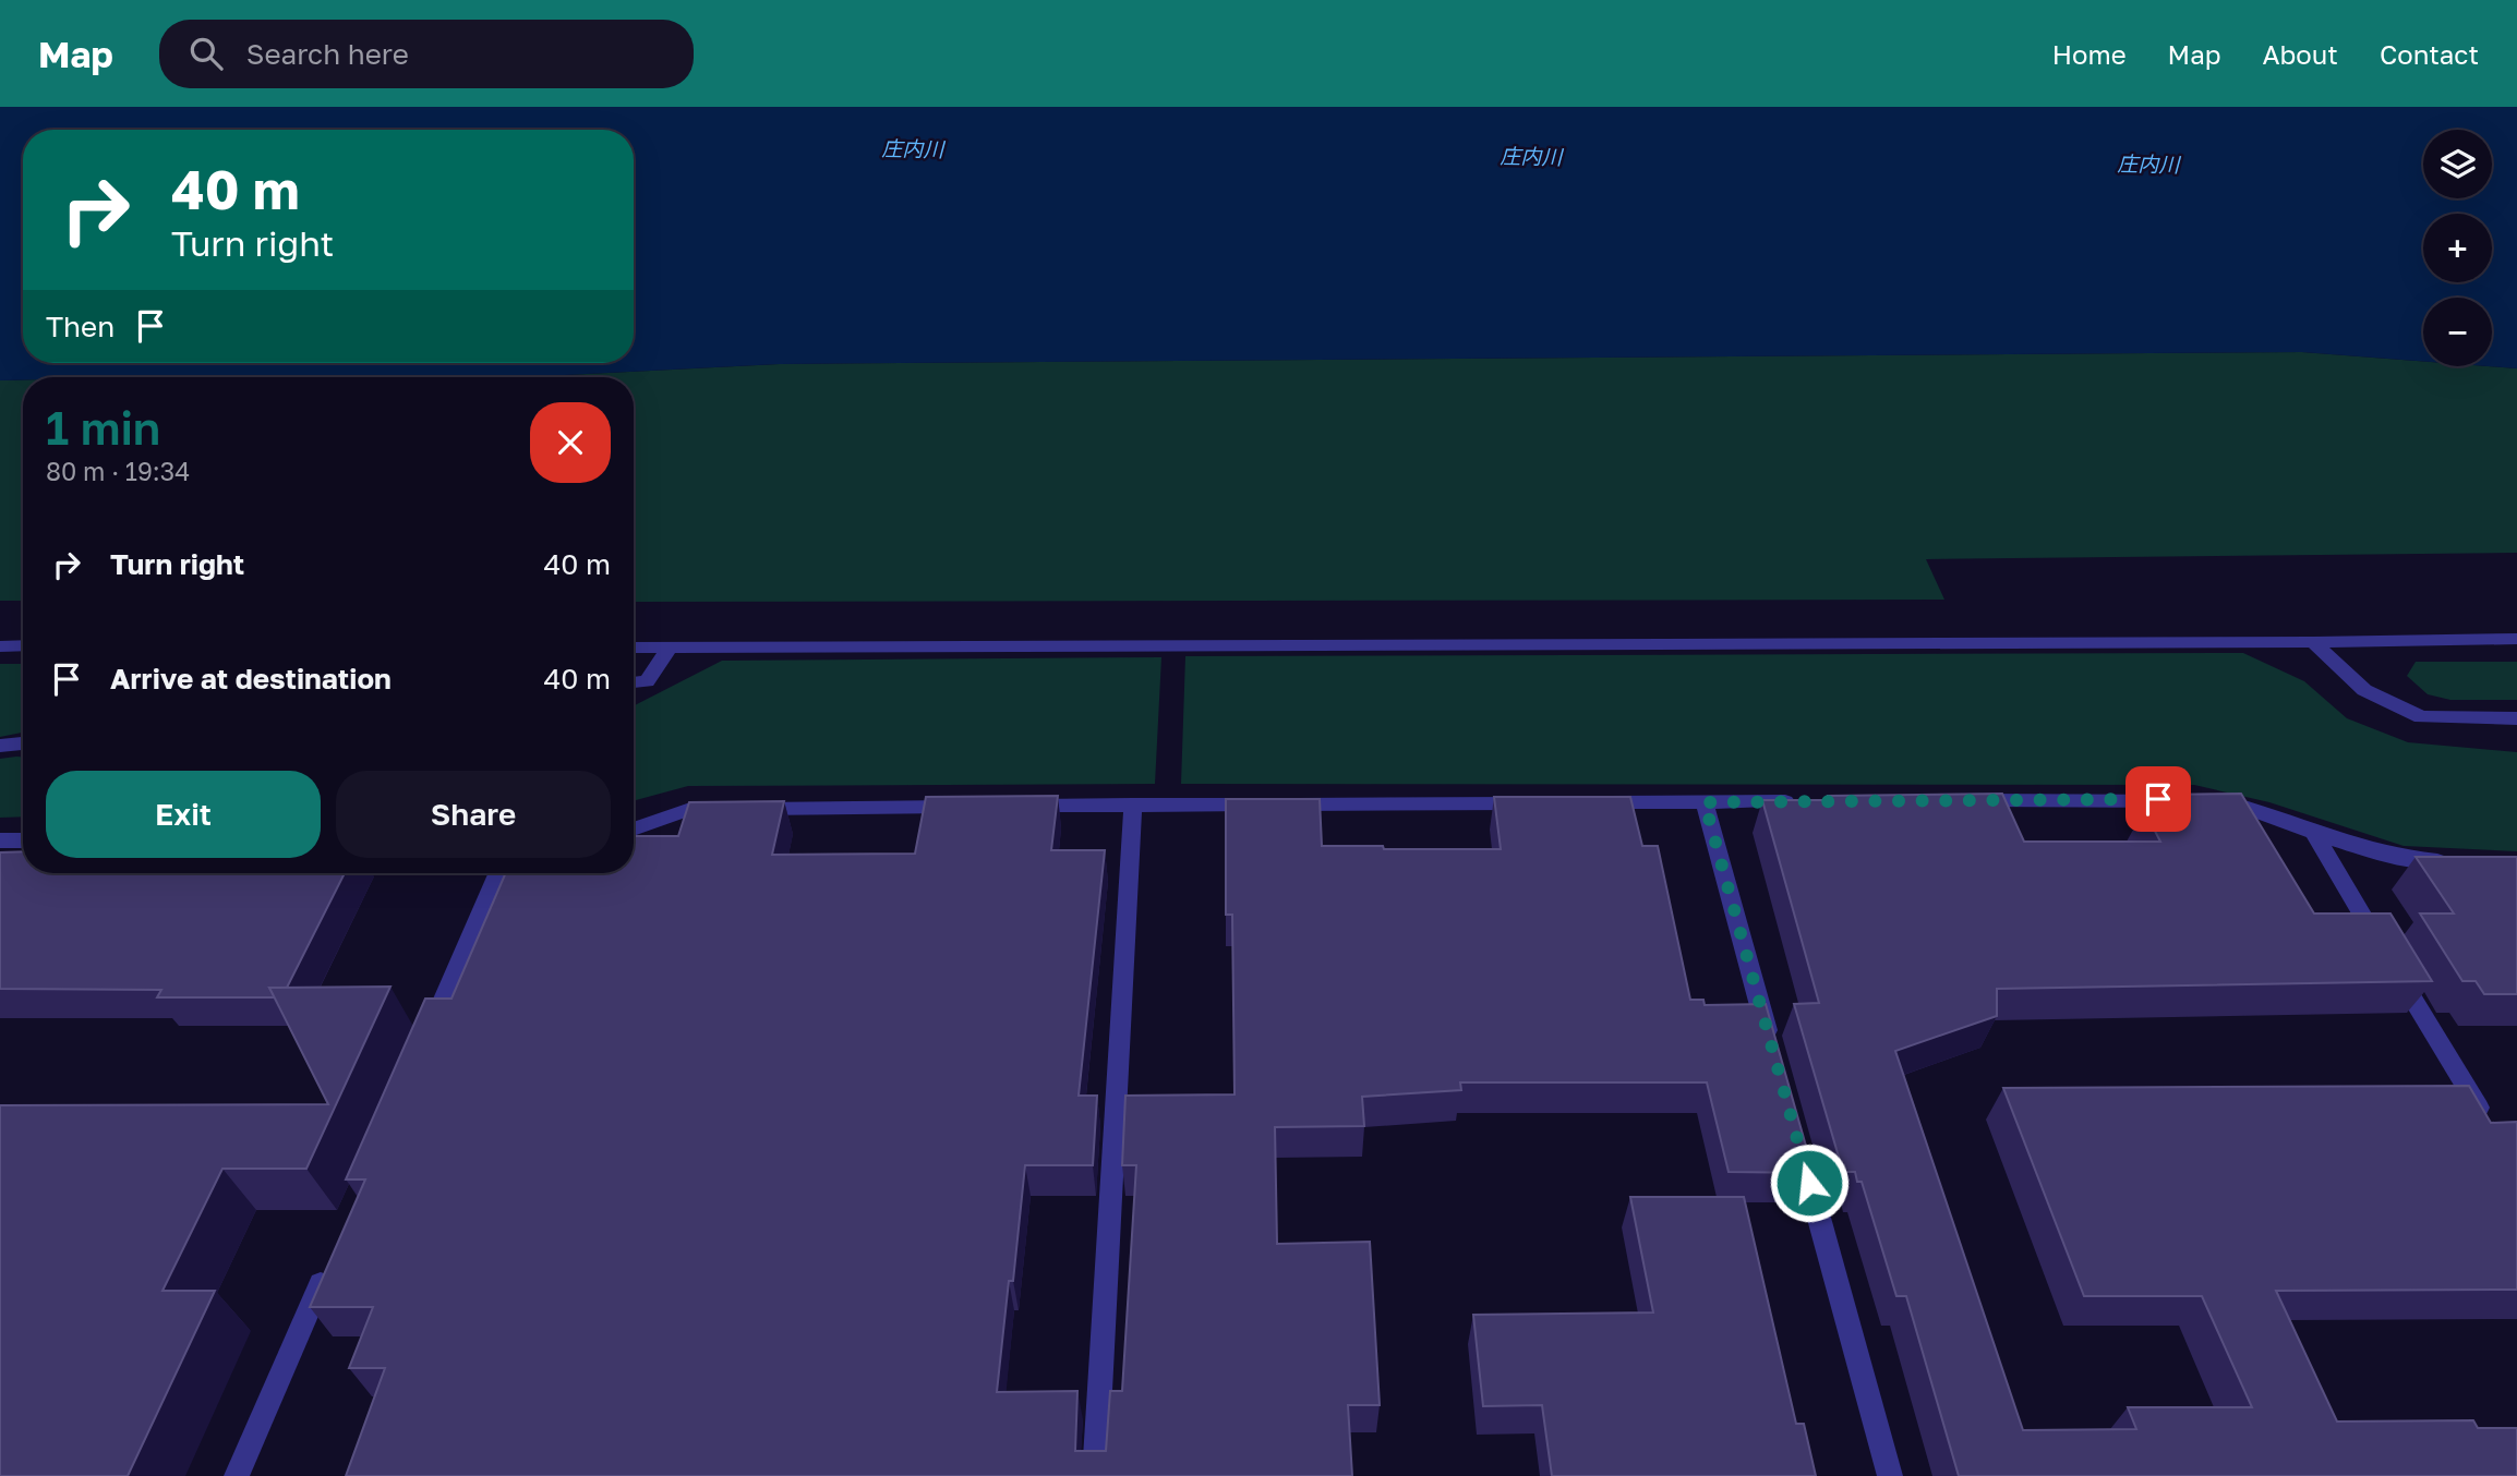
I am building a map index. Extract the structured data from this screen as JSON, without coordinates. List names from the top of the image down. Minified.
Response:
{"water":["庄内川"],"page":{"header":"Map","search":"Search here","nav":["Home","Map","About","Contact"],"map_buttons":["+","−"],"turn":["40 m","Turn right"],"then":"Then","heading":["1 min","80 m · 19:34"],"list":[{"name":"Turn right","value":"40 m"},{"name":"Arrive at destination","value":"40 m"}],"buttons":["Exit","Share"]}}
